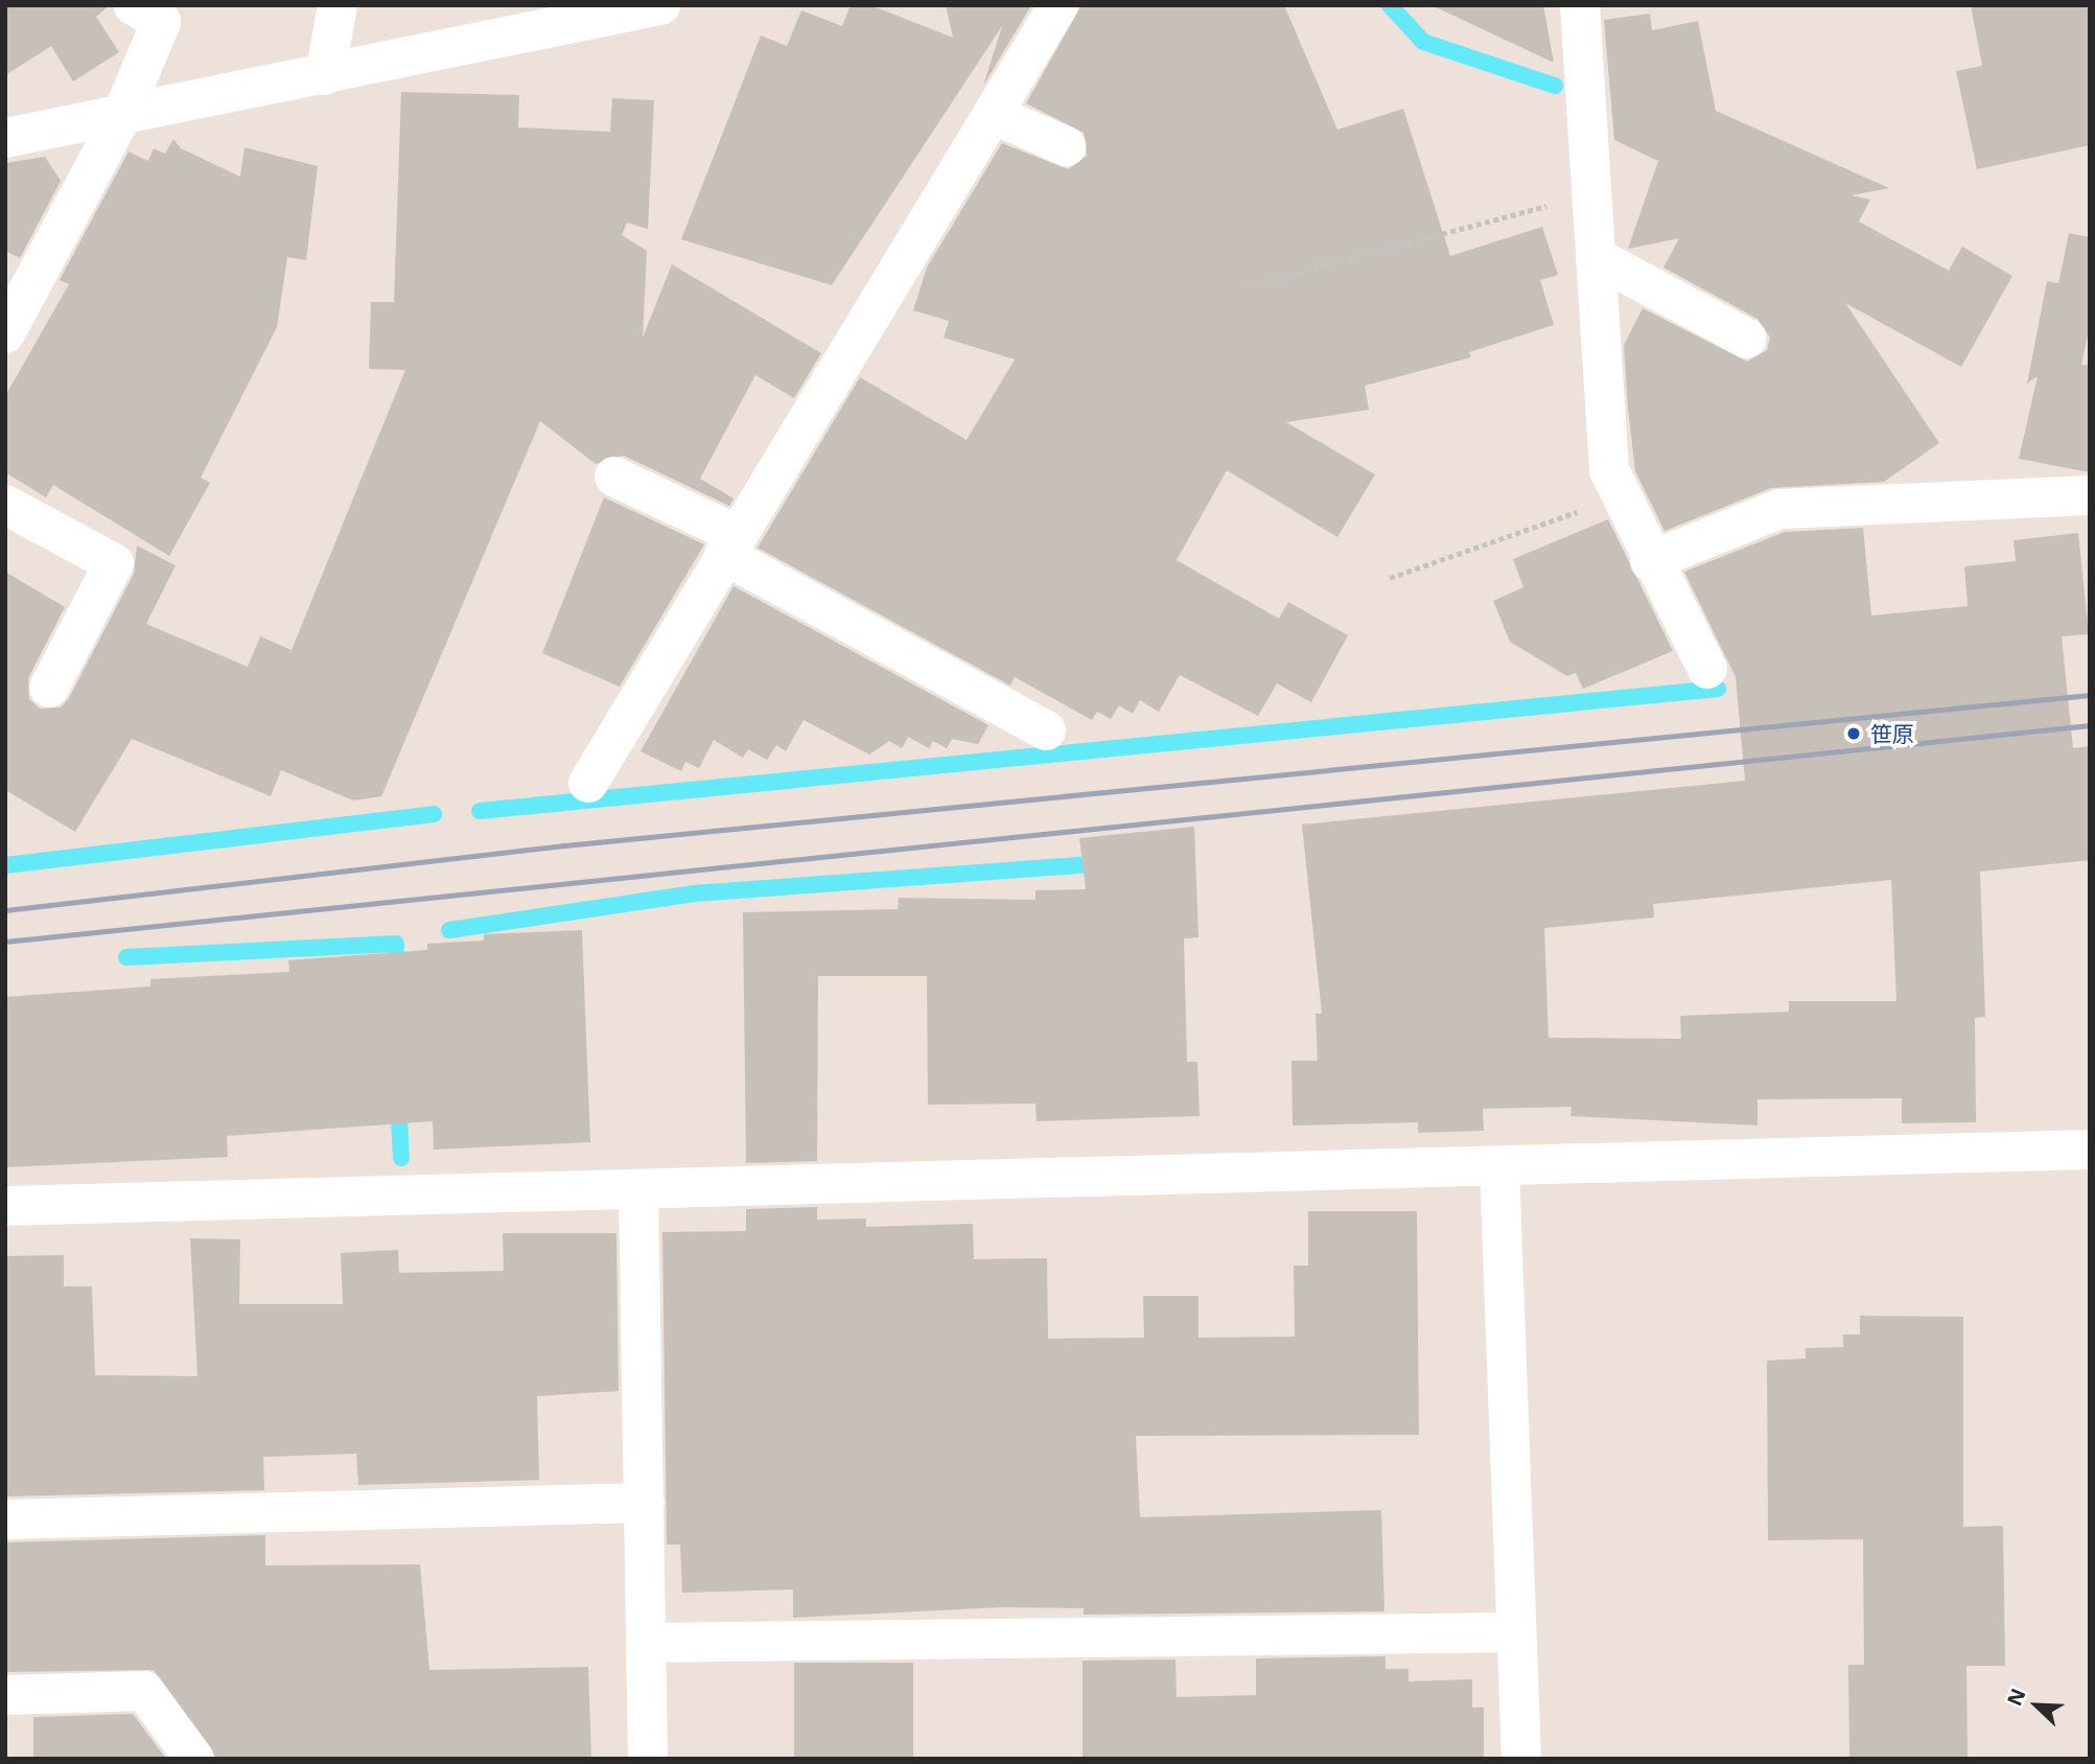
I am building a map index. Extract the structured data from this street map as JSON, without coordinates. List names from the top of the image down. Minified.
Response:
{"places":["笹原"],"north":"top left"}
